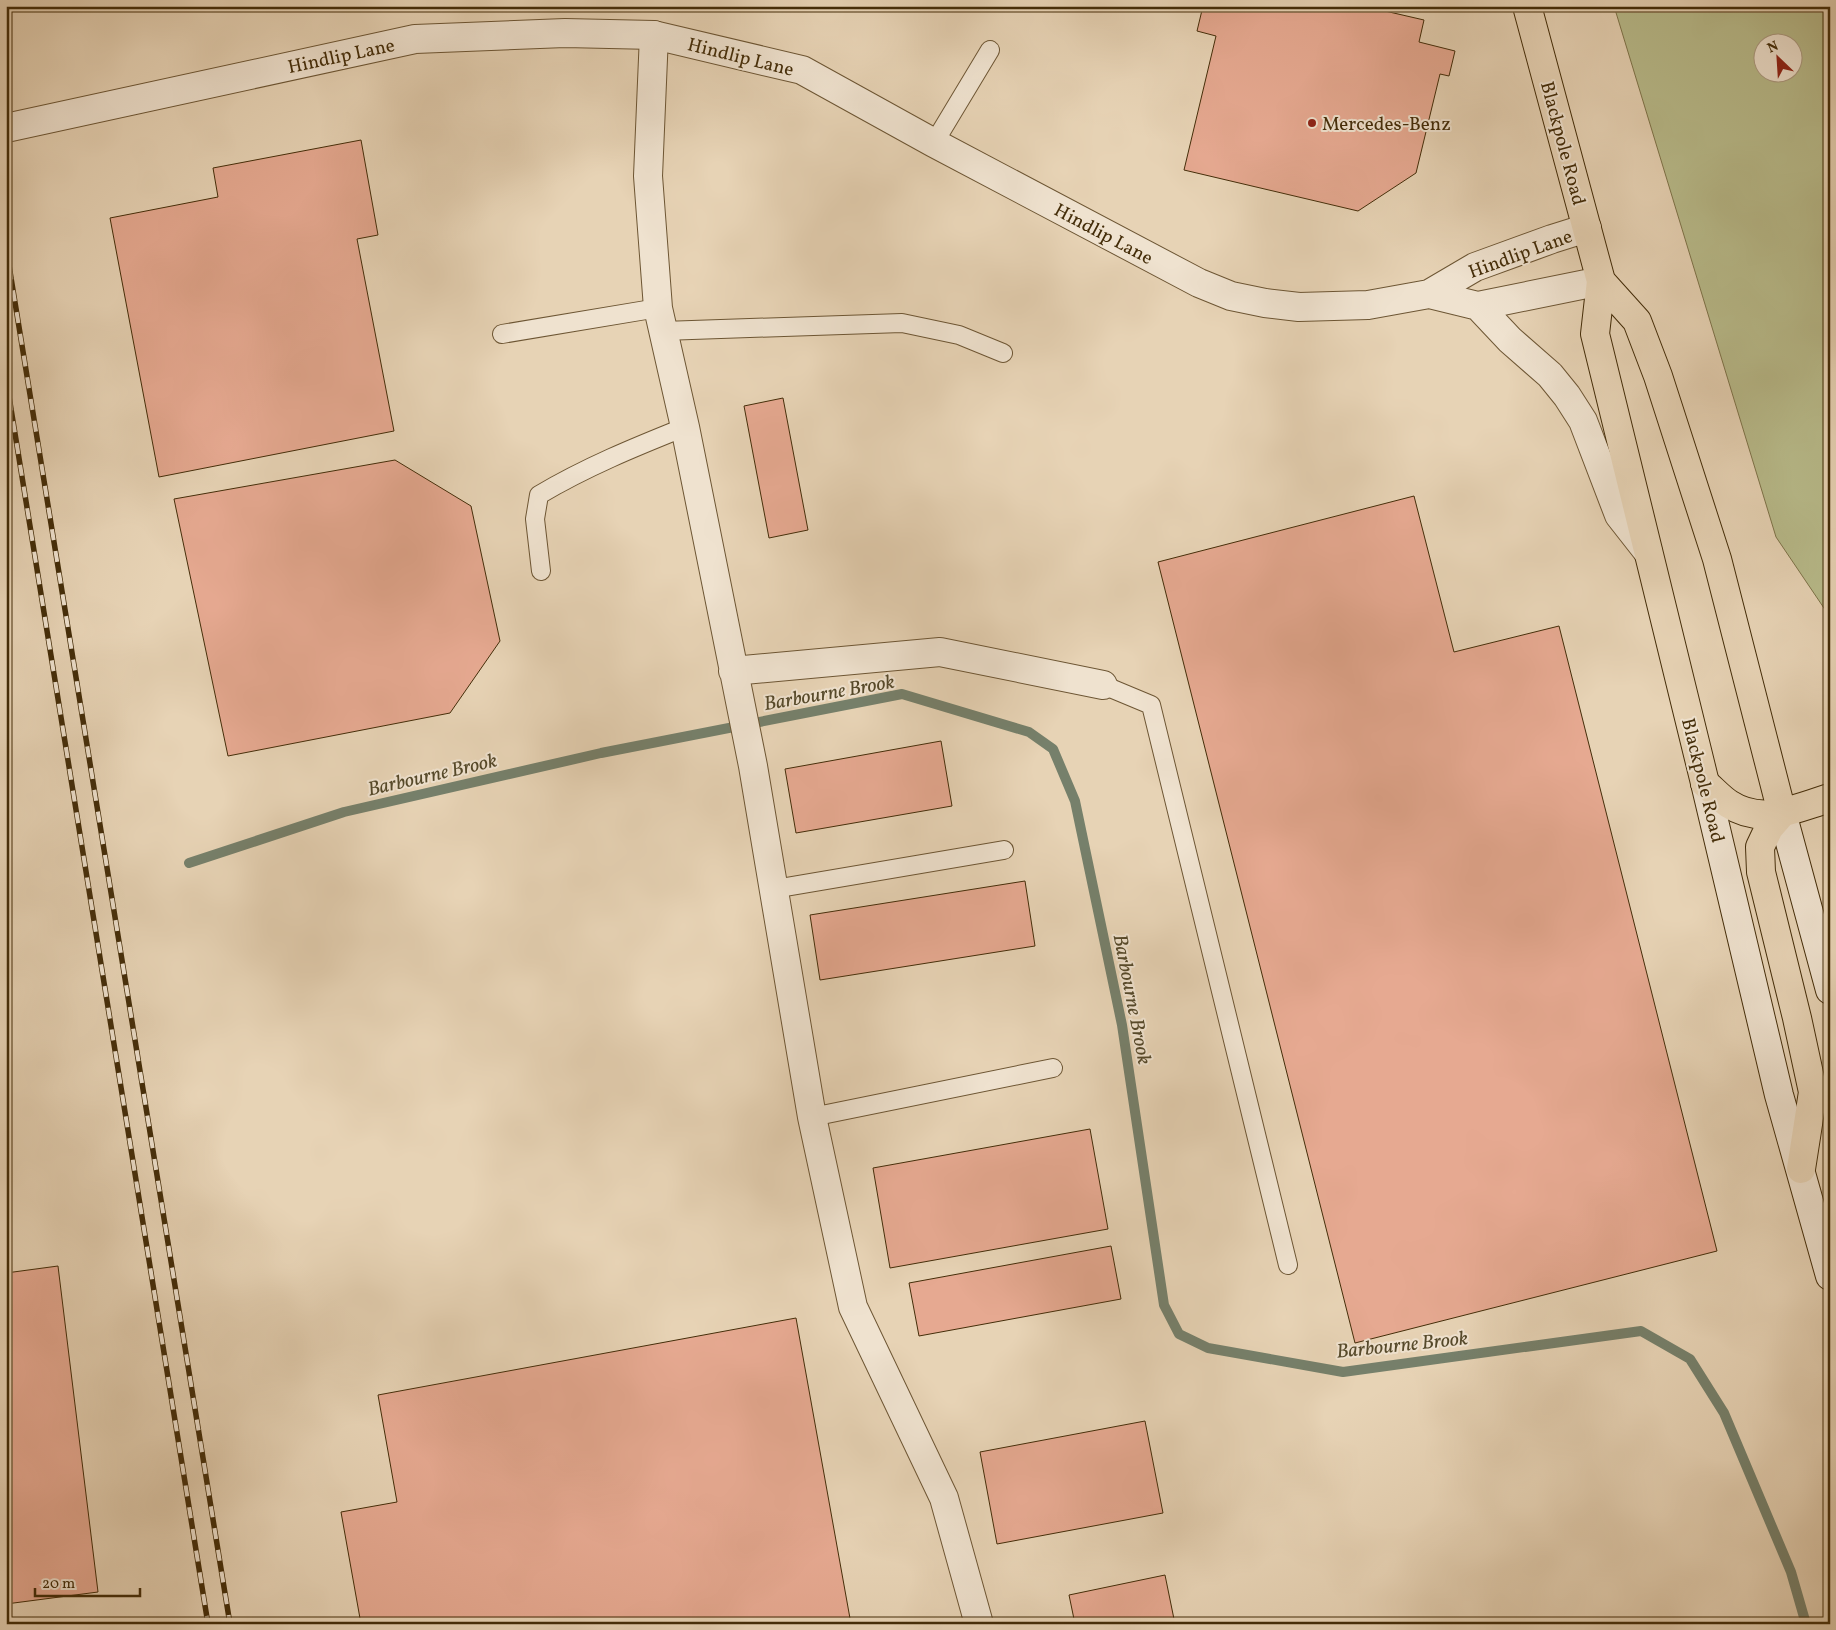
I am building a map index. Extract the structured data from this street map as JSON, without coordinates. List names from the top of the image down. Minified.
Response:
{"streets":{"main road":["Blackpole Road"],"street":["Hindlip Lane"]},"crossings":[["Hindlip Lane","Blackpole Road"]],"water":["Barbourne Brook"],"places":["Mercedes-Benz"],"scale_bar":"20 m","north":"top left"}
